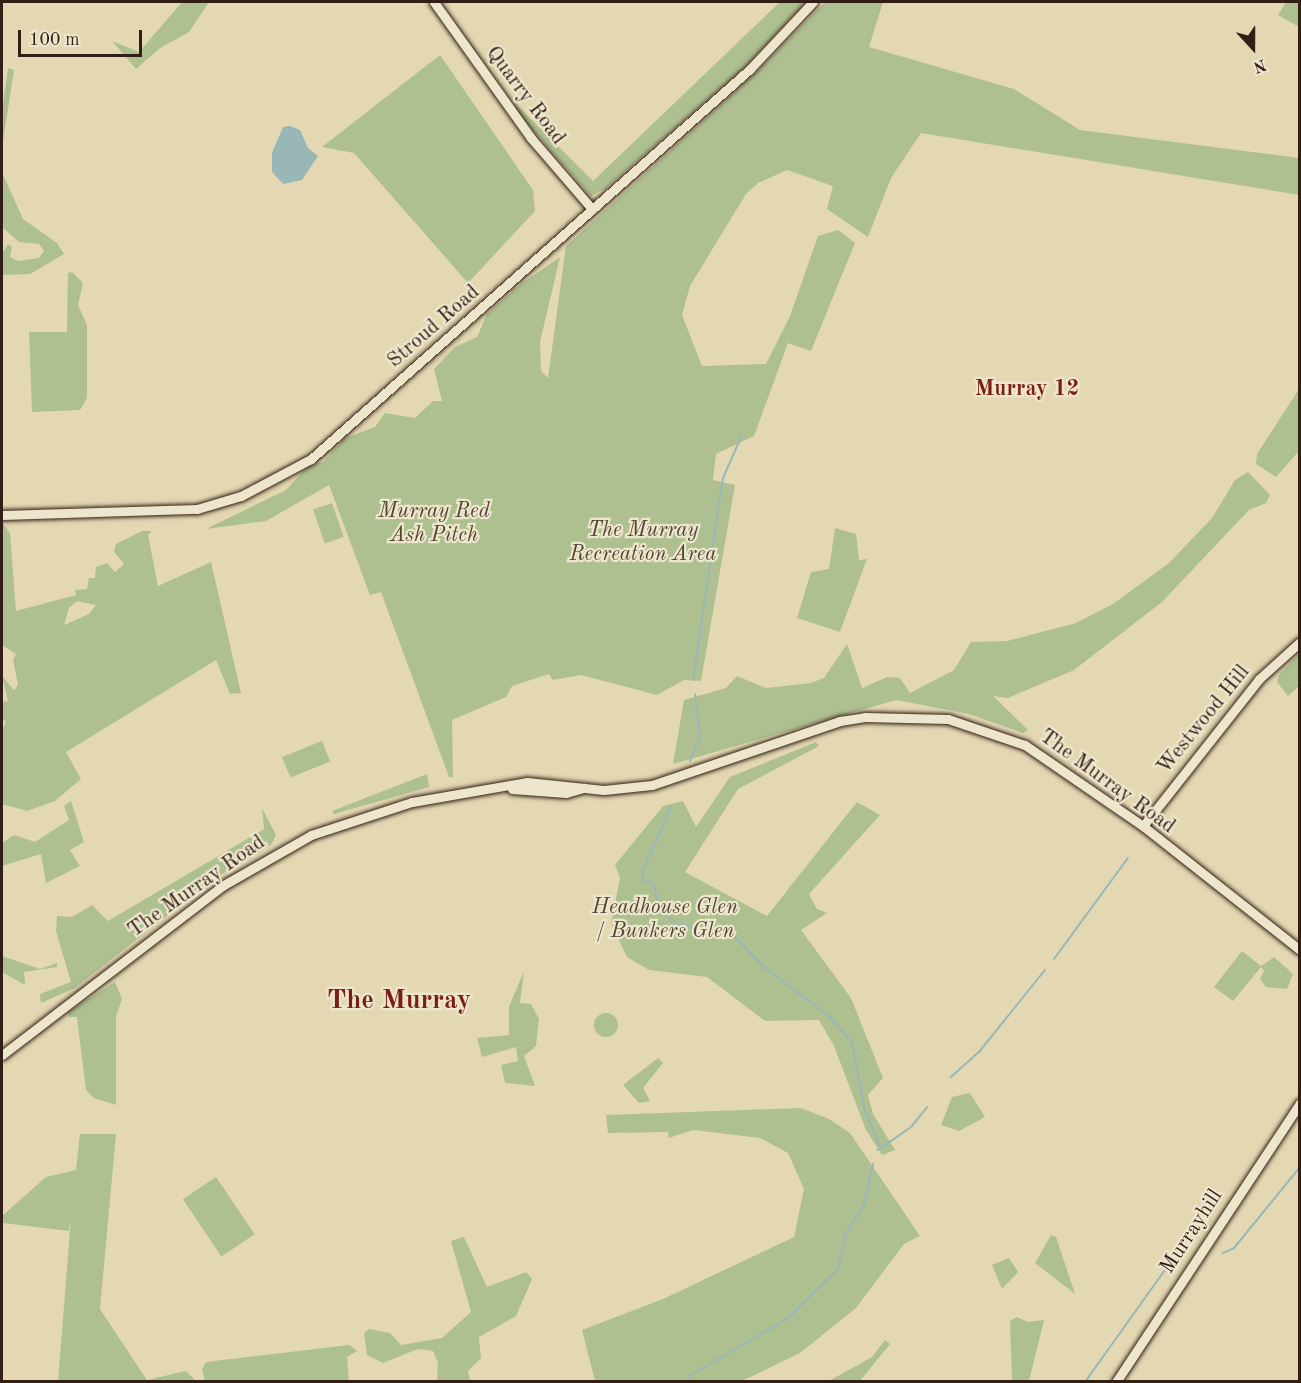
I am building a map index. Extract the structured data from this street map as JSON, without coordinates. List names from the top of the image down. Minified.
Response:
{"streets":{"street":["Quarry Road","Stroud Road","Westwood Hill","The Murray Road","Murrayhill"]},"crossings":[["Quarry Road","Stroud Road"],["Westwood Hill","The Murray Road"]],"districts":["Murray 12","The Murray"],"parks":["Murray Red Ash Pitch","The Murray Recreation Area","Headhouse Glen / Bunkers Glen"],"scale_bar":"100 m","north":"bottom"}
